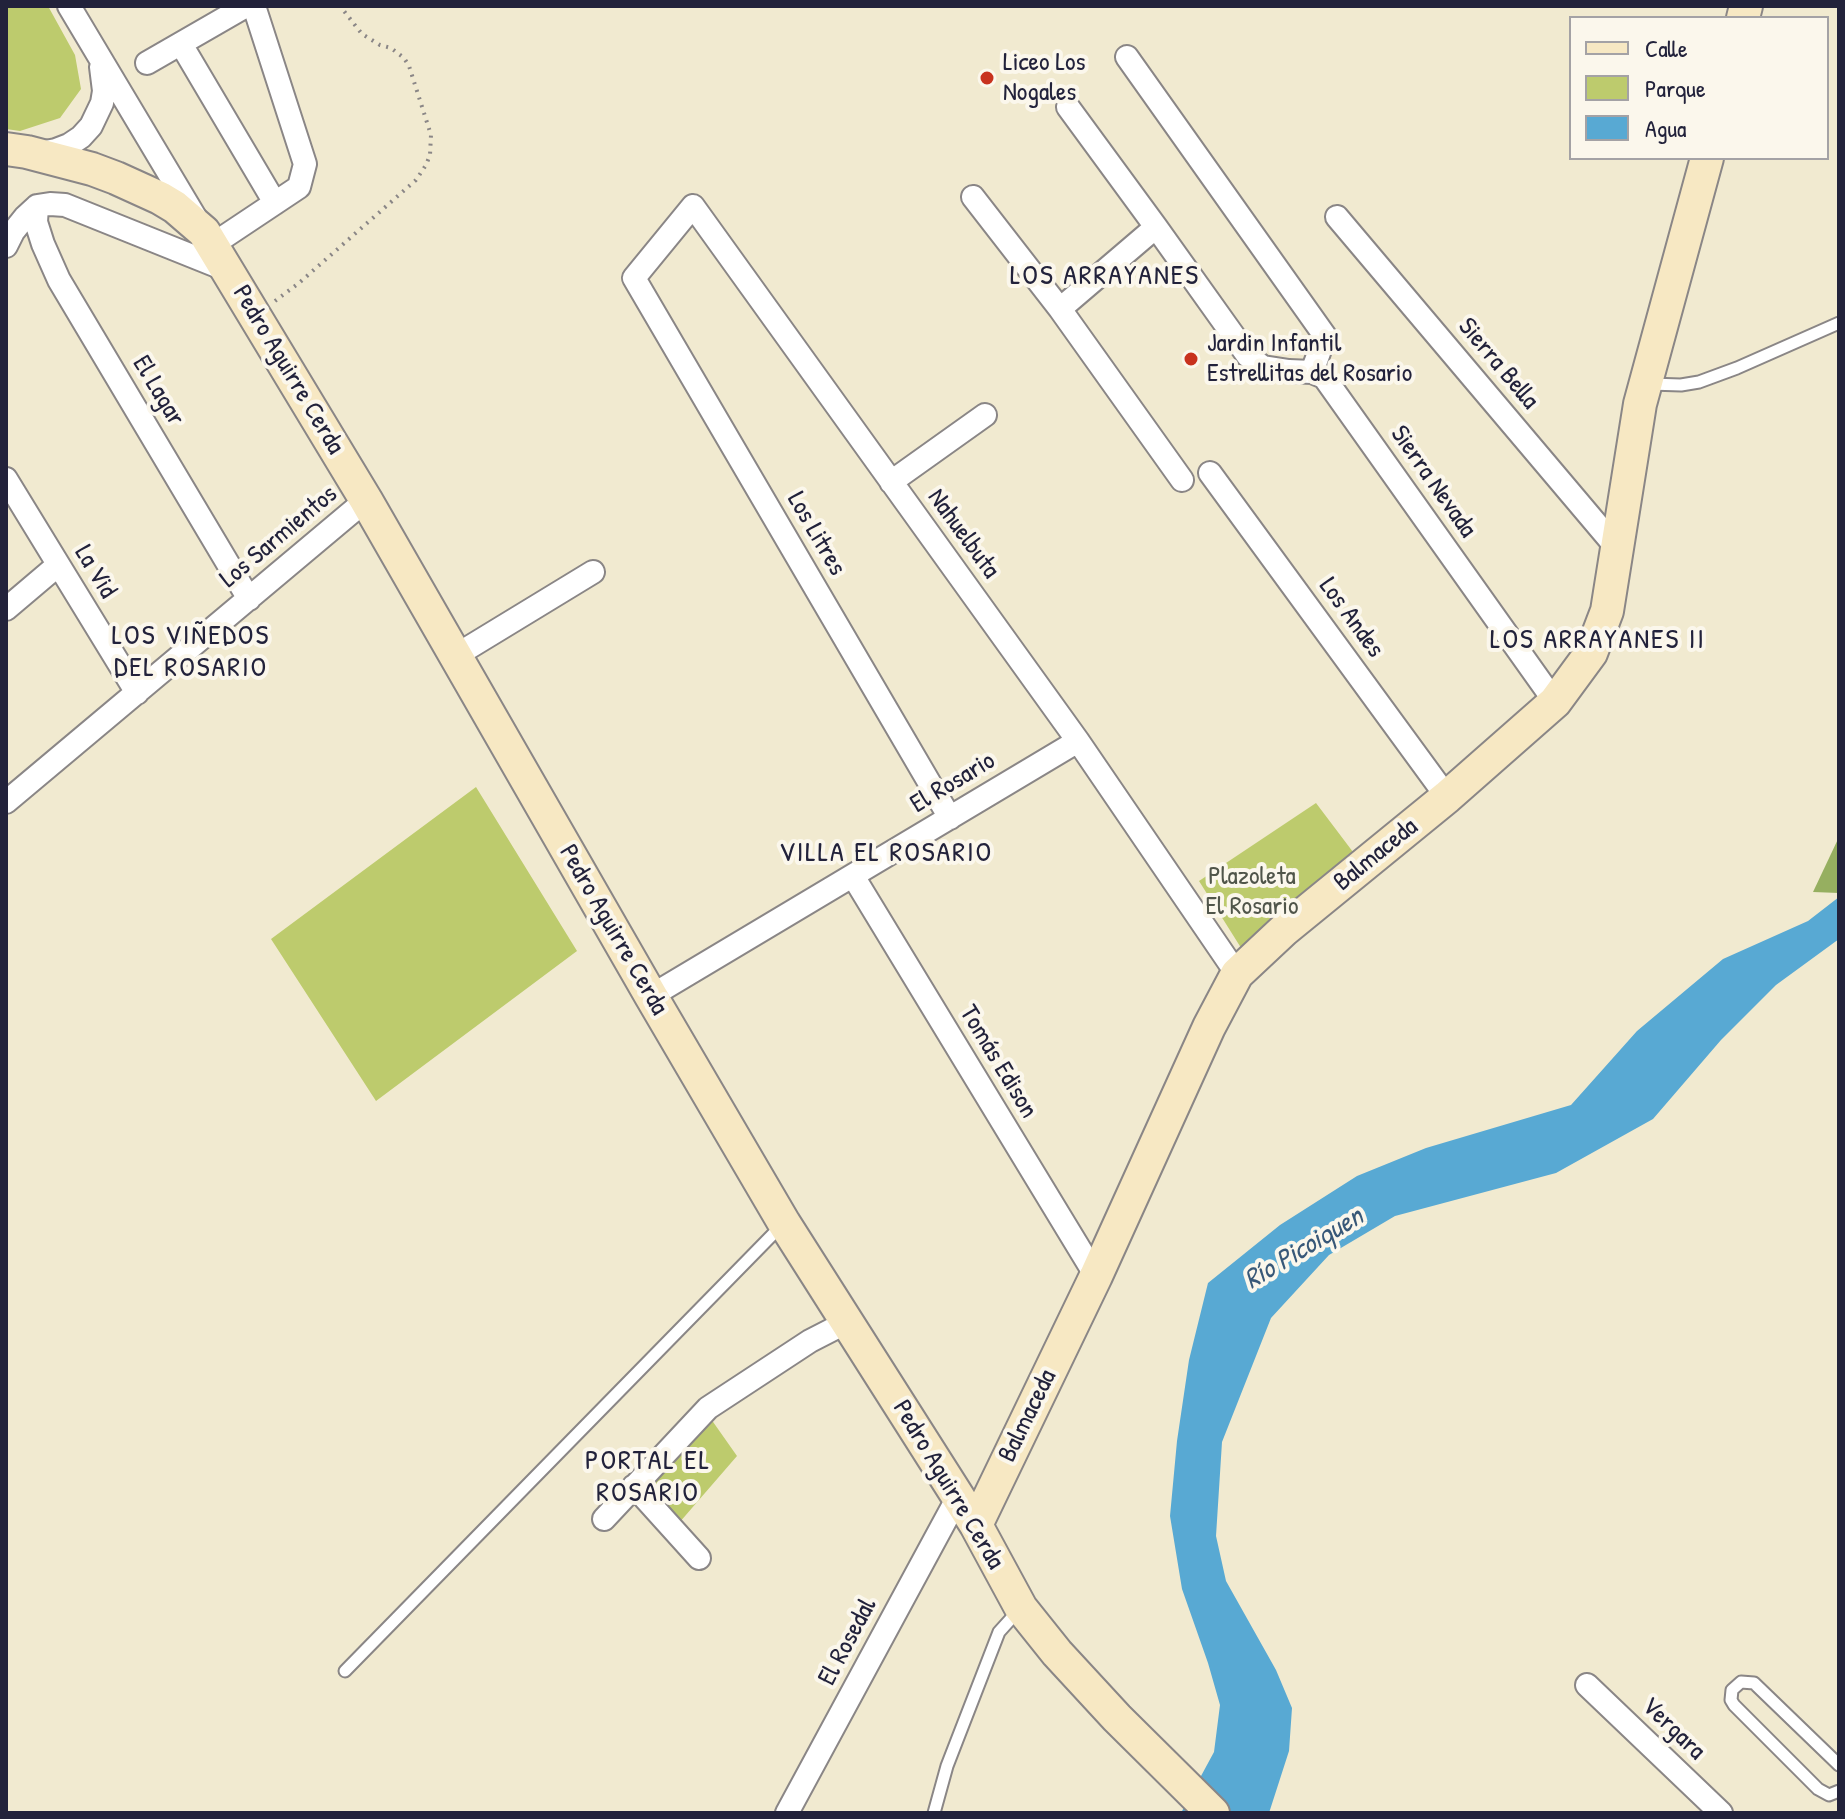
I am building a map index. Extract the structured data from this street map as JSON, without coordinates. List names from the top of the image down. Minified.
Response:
{"streets":{"main road":["Pedro Aguirre Cerda","Balmaceda"],"street":["Sierra Bella","El Lagar","Sierra Nevada","Los Litres","Nahuelbuta","Los Sarmientos","La Vid","Los Andes","El Rosario","Tomás Edison","El Rosedal","Vergara"]},"crossings":[["Sierra Bella","Balmaceda"],["Pedro Aguirre Cerda","Los Sarmientos"],["Pedro Aguirre Cerda","El Rosario"],["Pedro Aguirre Cerda","Balmaceda"],["Pedro Aguirre Cerda","El Rosedal"],["El Lagar","Los Sarmientos"],["Sierra Nevada","Balmaceda"],["Los Litres","Nahuelbuta"],["Los Litres","El Rosario"],["Nahuelbuta","El Rosario"],["Nahuelbuta","Balmaceda"],["Los Sarmientos","La Vid"],["Los Andes","Balmaceda"],["El Rosario","Tomás Edison"],["Balmaceda","Tomás Edison"]],"districts":["LOS ARRAYANES","LOS VIÑEDOS DEL ROSARIO","LOS ARRAYANES II","VILLA EL ROSARIO","PORTAL EL ROSARIO"],"water":["Río Picoiquen"],"parks":["Plazoleta El Rosario"],"places":["Liceo Los Nogales","Jardin Infantil Estrellitas del Rosario"],"legend":["Calle","Parque","Agua"]}
